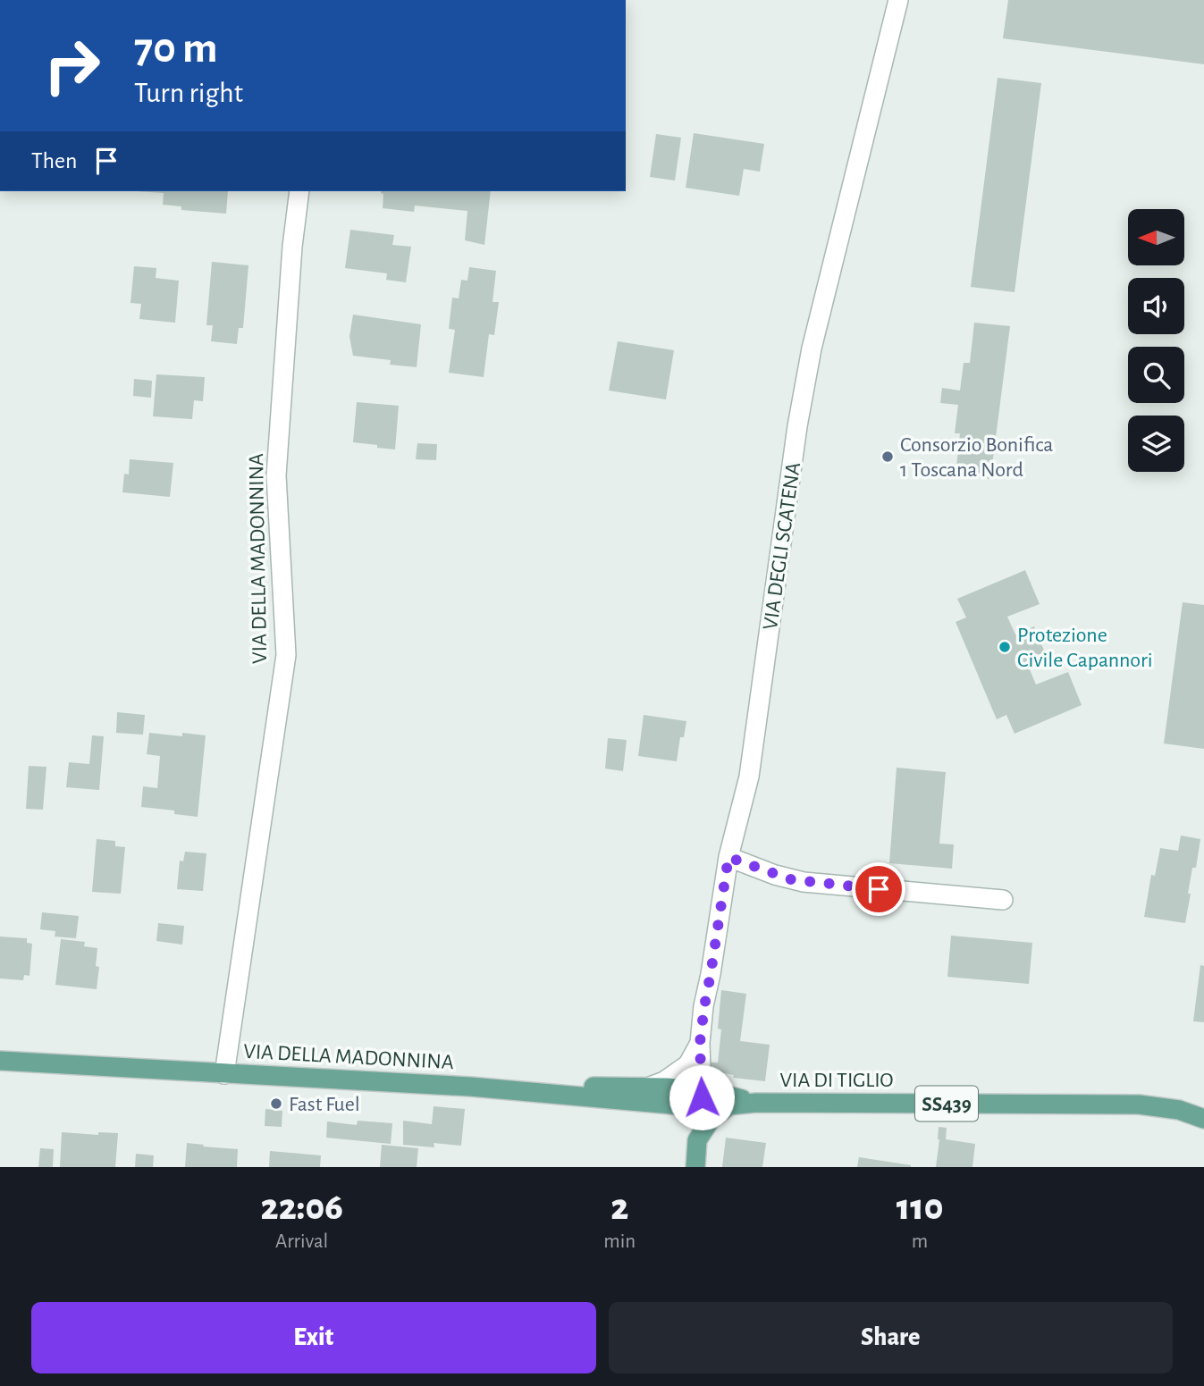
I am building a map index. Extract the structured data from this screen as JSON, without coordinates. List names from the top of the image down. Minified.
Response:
{"streets":{"main road":["VIA DELLA MADONNINA","VIA DI TIGLIO","SS439"],"street":["VIA DEGLI SCATENA"]},"crossings":[["VIA DEGLI SCATENA","VIA DI TIGLIO"]],"places":["Consorzio Bonifica 1 Toscana Nord","Protezione Civile Capannori","Fast Fuel"],"north":"left","page":{"turn":["70 m","Turn right"],"then":"Then","eta":["22:06","Arrival","2","min","110","m"],"buttons":["Exit","Share"]}}
